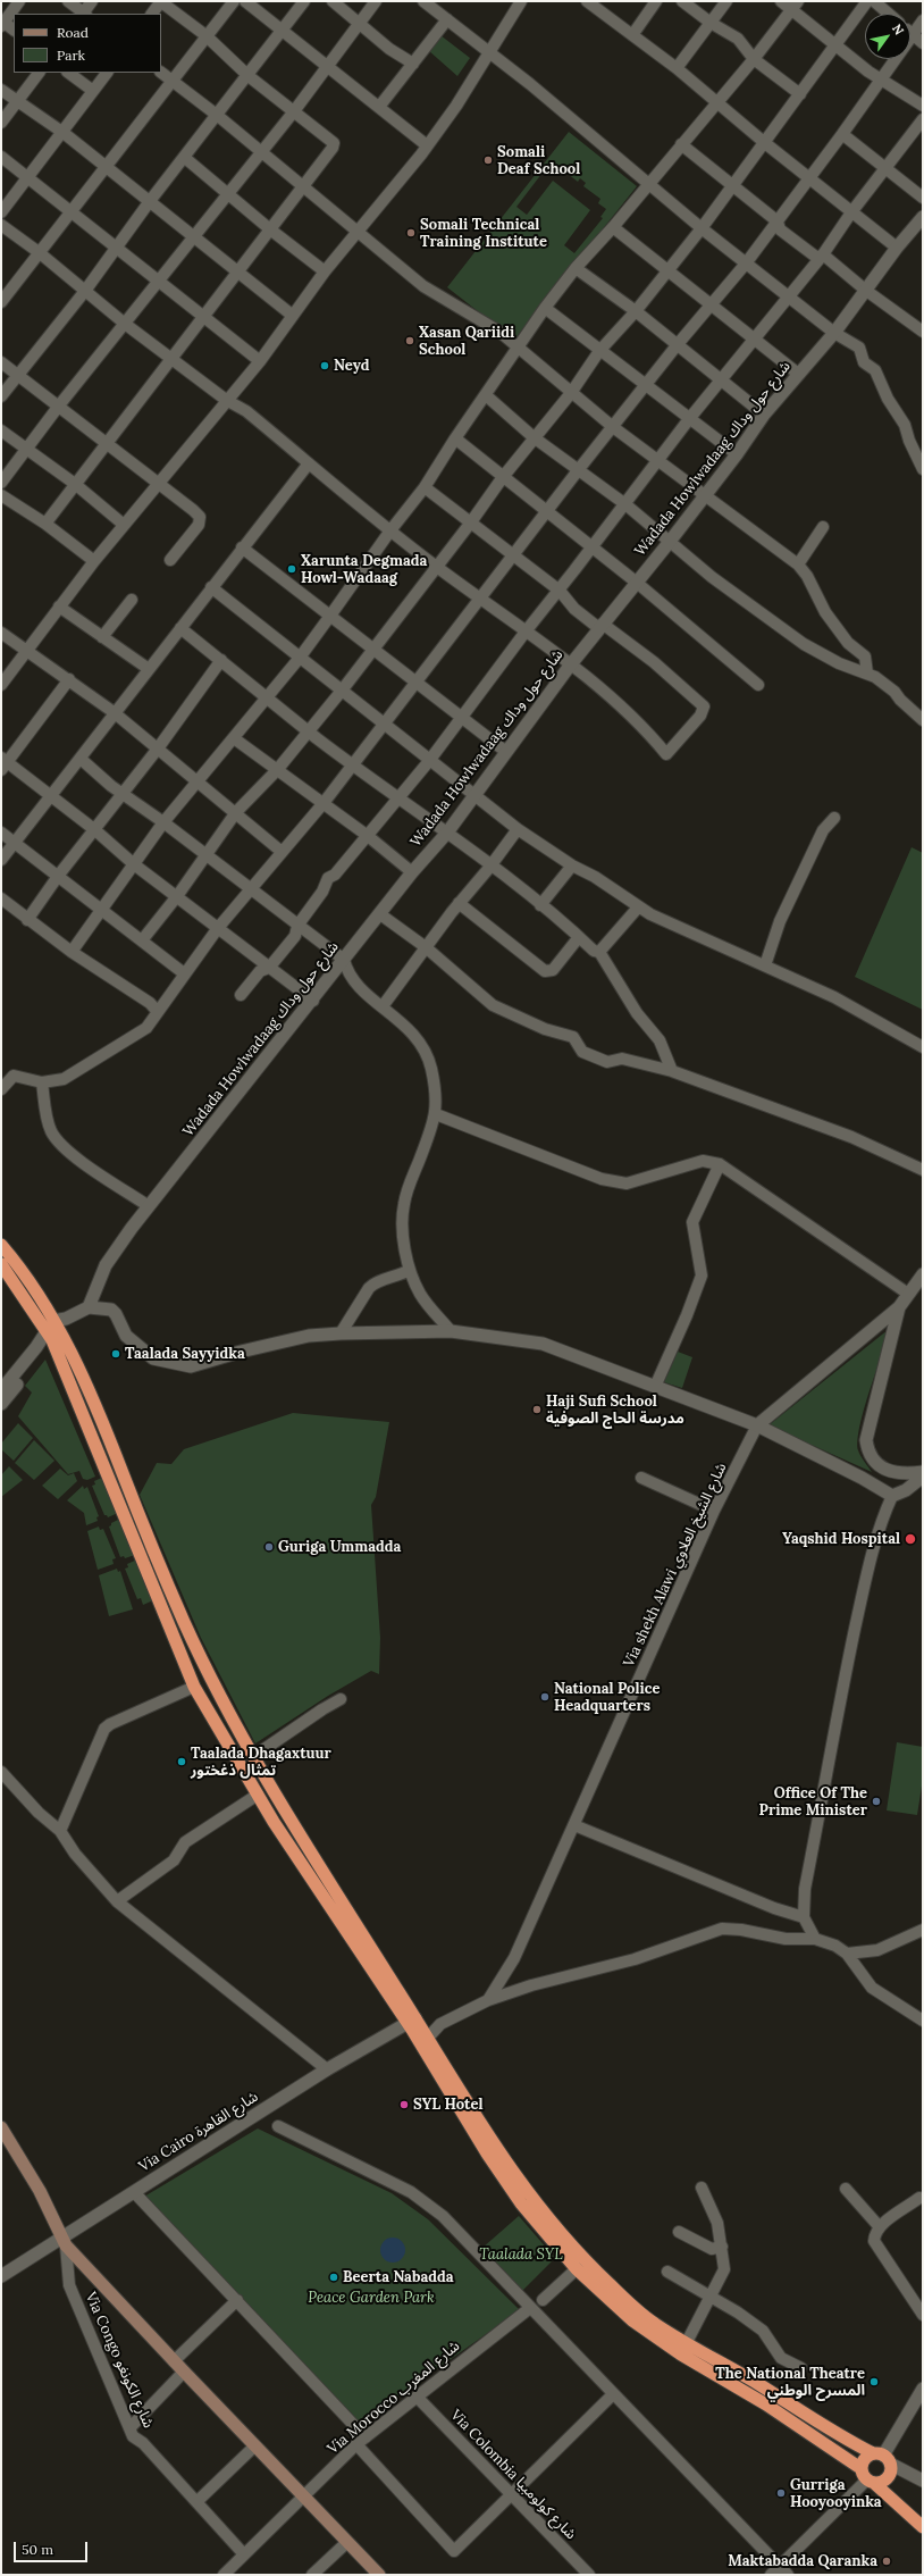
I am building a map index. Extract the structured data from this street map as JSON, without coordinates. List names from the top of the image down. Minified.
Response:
{"streets":{"main road":["Via Congo شارع الكونغو"],"street":["Wadada Howlwadaag شارع حول وداك","Via shekh Alawi شارع الشيخ العلاوي","Via Cairo شارع القاهرة","Via Morocco شارع المغرب","Via Colombia شارع كولومبيا"]},"crossings":[["Via shekh Alawi شارع الشيخ العلاوي","Via Cairo شارع القاهرة"],["Via Cairo شارع القاهرة","Via Congo شارع الكونغو"],["Via Congo شارع الكونغو","Via Morocco شارع المغرب"],["Via Morocco شارع المغرب","Via Colombia شارع كولومبيا"]],"parks":["Taalada SYL","Peace Garden Park"],"places":["Somali Deaf School","Somali Technical Training Institute","Xasan Qariidi School","Neyd","Xarunta Degmada Howl-Wadaag","Taalada Sayyidka","Haji Sufi School مدرسة الحاج الصوفية","Yaqshid Hospital","Guriga Ummadda","National Police Headquarters","Taalada Dhagaxtuur تمثال ذغختور","Office Of The Prime Minister","SYL Hotel","Beerta Nabadda","The National Theatre المسرح الوطني","Gurriga Hooyooyinka","Maktabadda Qaranka"],"legend":["Road","Park"],"scale_bar":"50 m","north":"top right"}
